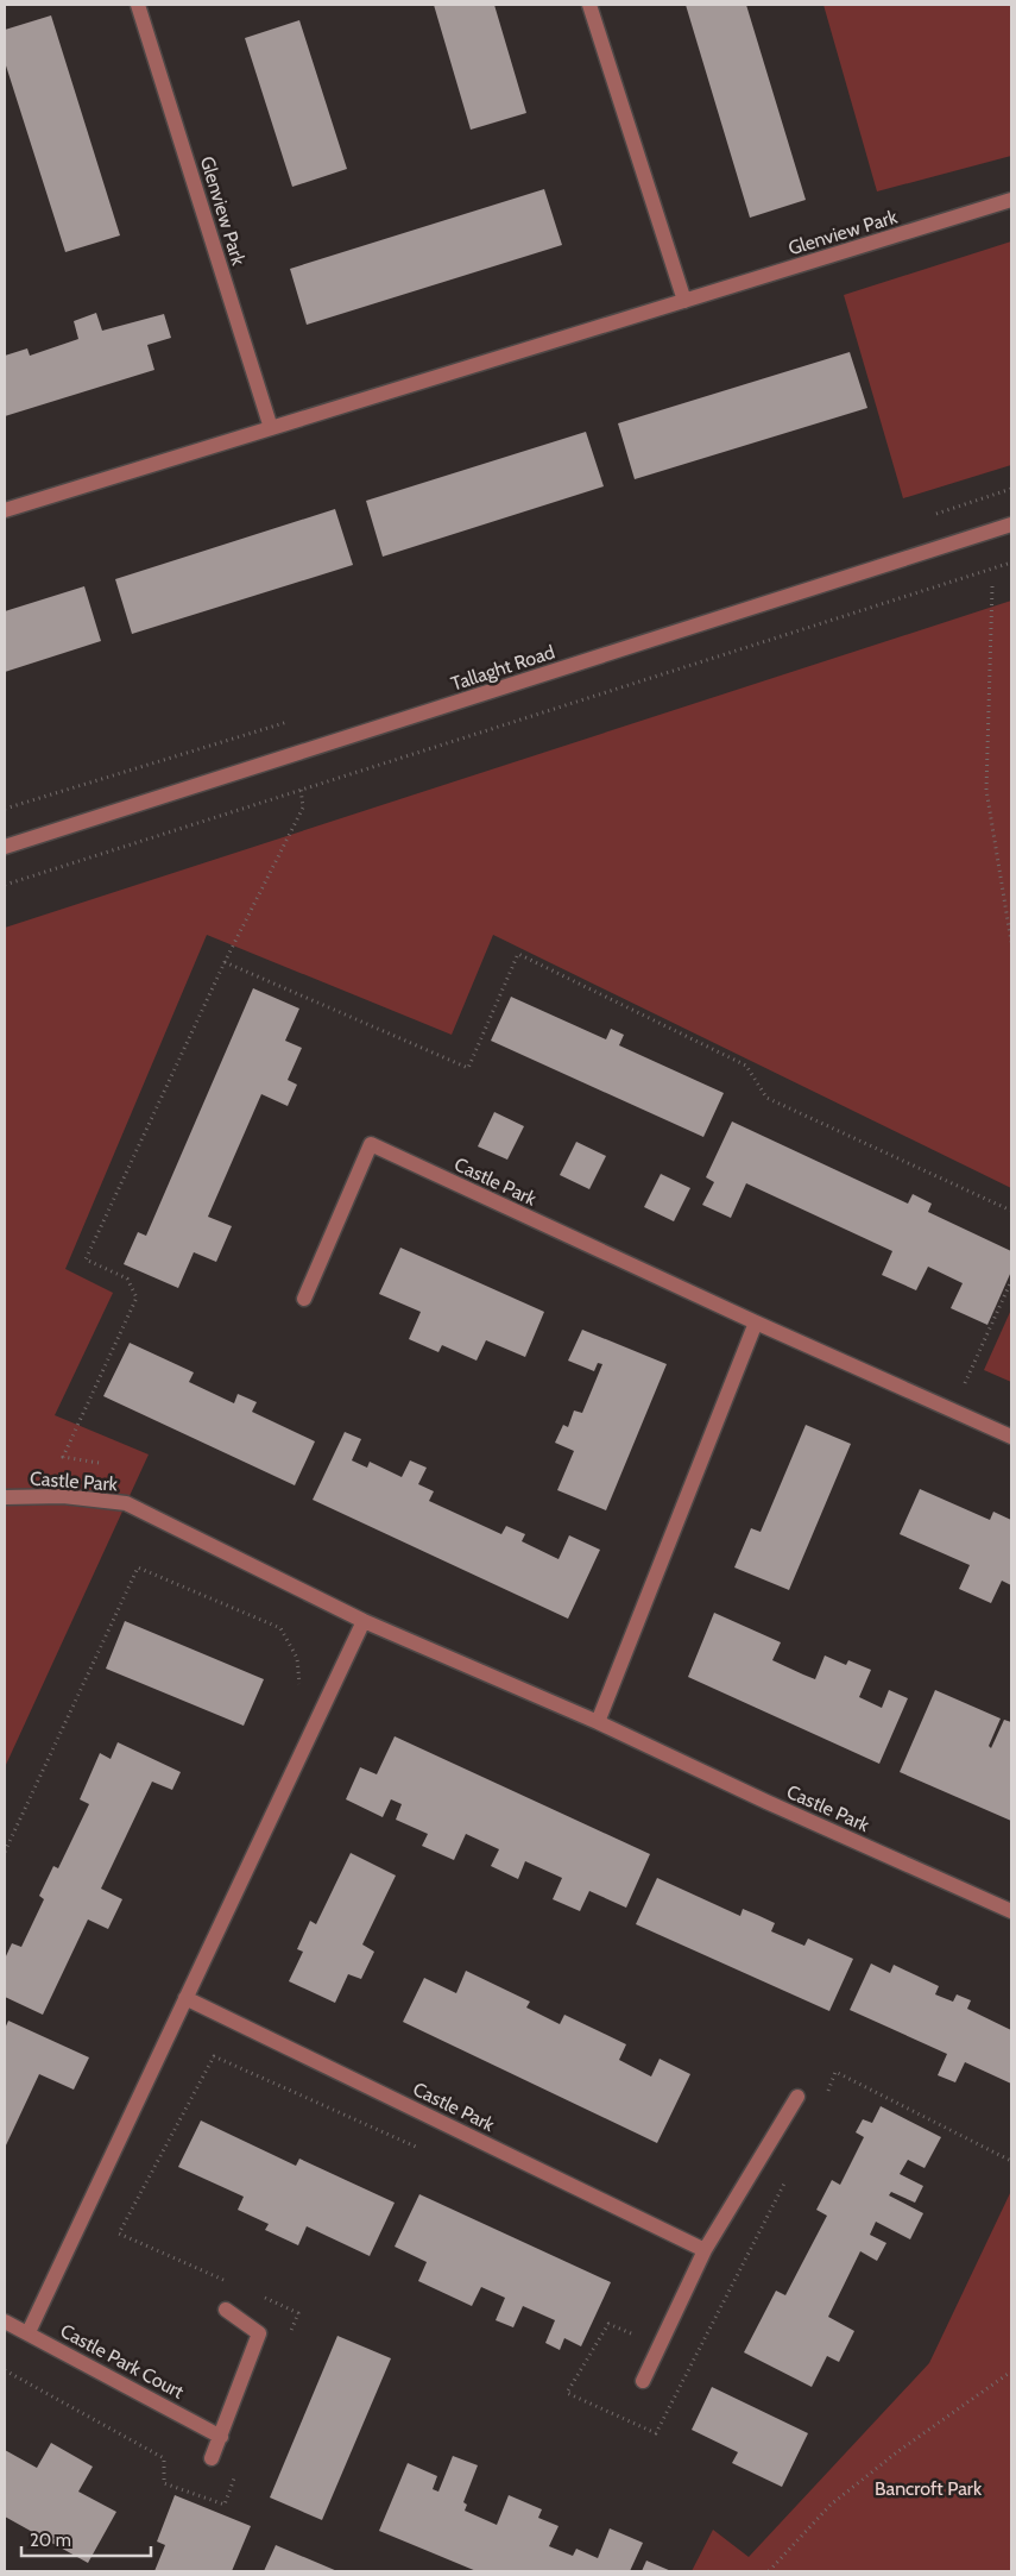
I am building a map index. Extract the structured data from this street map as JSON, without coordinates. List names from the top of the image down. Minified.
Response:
{"streets":{"street":["Glenview Park","Tallaght Road","Castle Park","Castle Park Court"]},"parks":["Bancroft Park"],"scale_bar":"20 m"}
